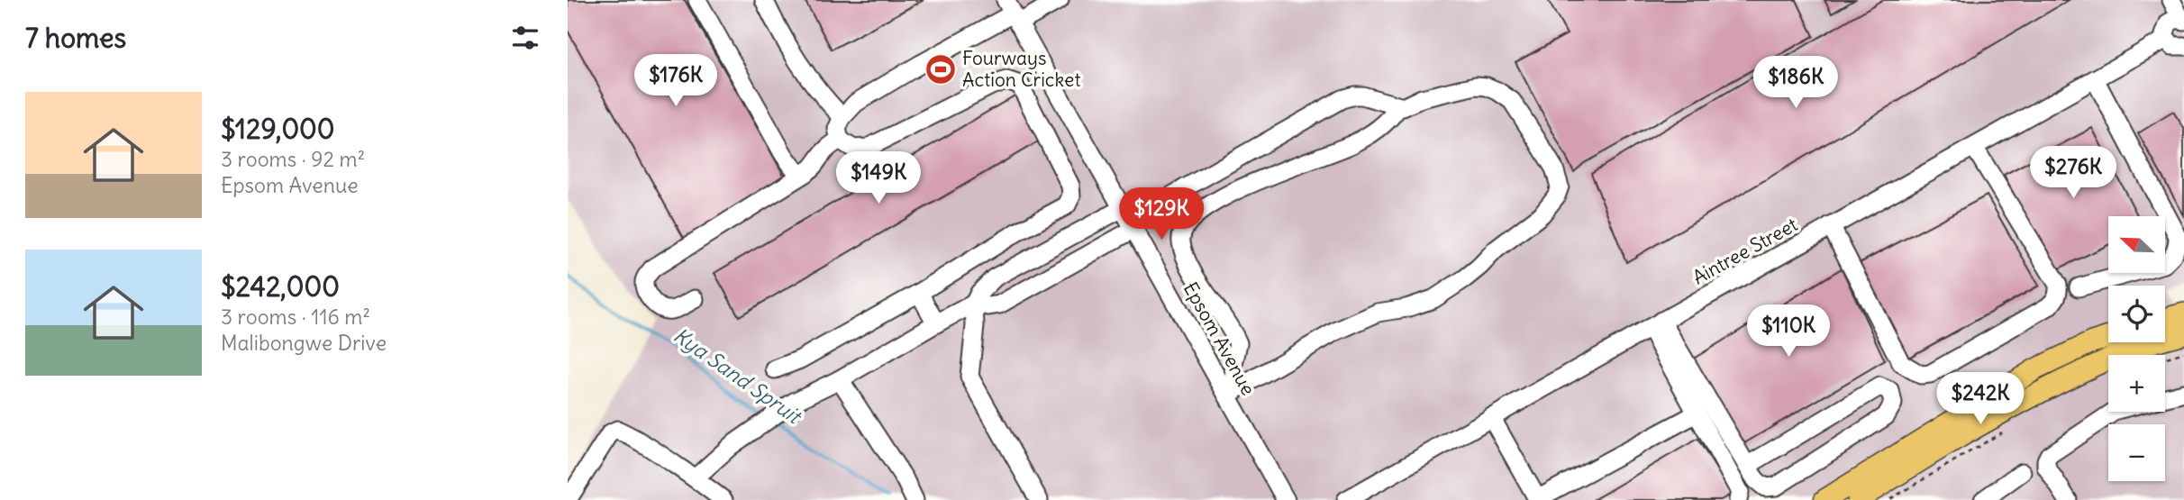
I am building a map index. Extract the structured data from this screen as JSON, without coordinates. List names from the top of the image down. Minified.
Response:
{"streets":{"street":["Aintree Street","Epsom Avenue"]},"water":["Kya Sand Spruit"],"places":{"sports":["Fourways Action Cricket"]},"north":"top left","page":{"heading":"7 homes","price":["$176K","$186K","$276K","$149K","$129K","$110K","$242K"],"list":[{"name":"$129,000","note":"3 rooms · 92 m² · Epsom Avenue"},{"name":"$242,000","note":"3 rooms · 116 m² · Malibongwe Drive"}],"map_buttons":["+","−"]}}
